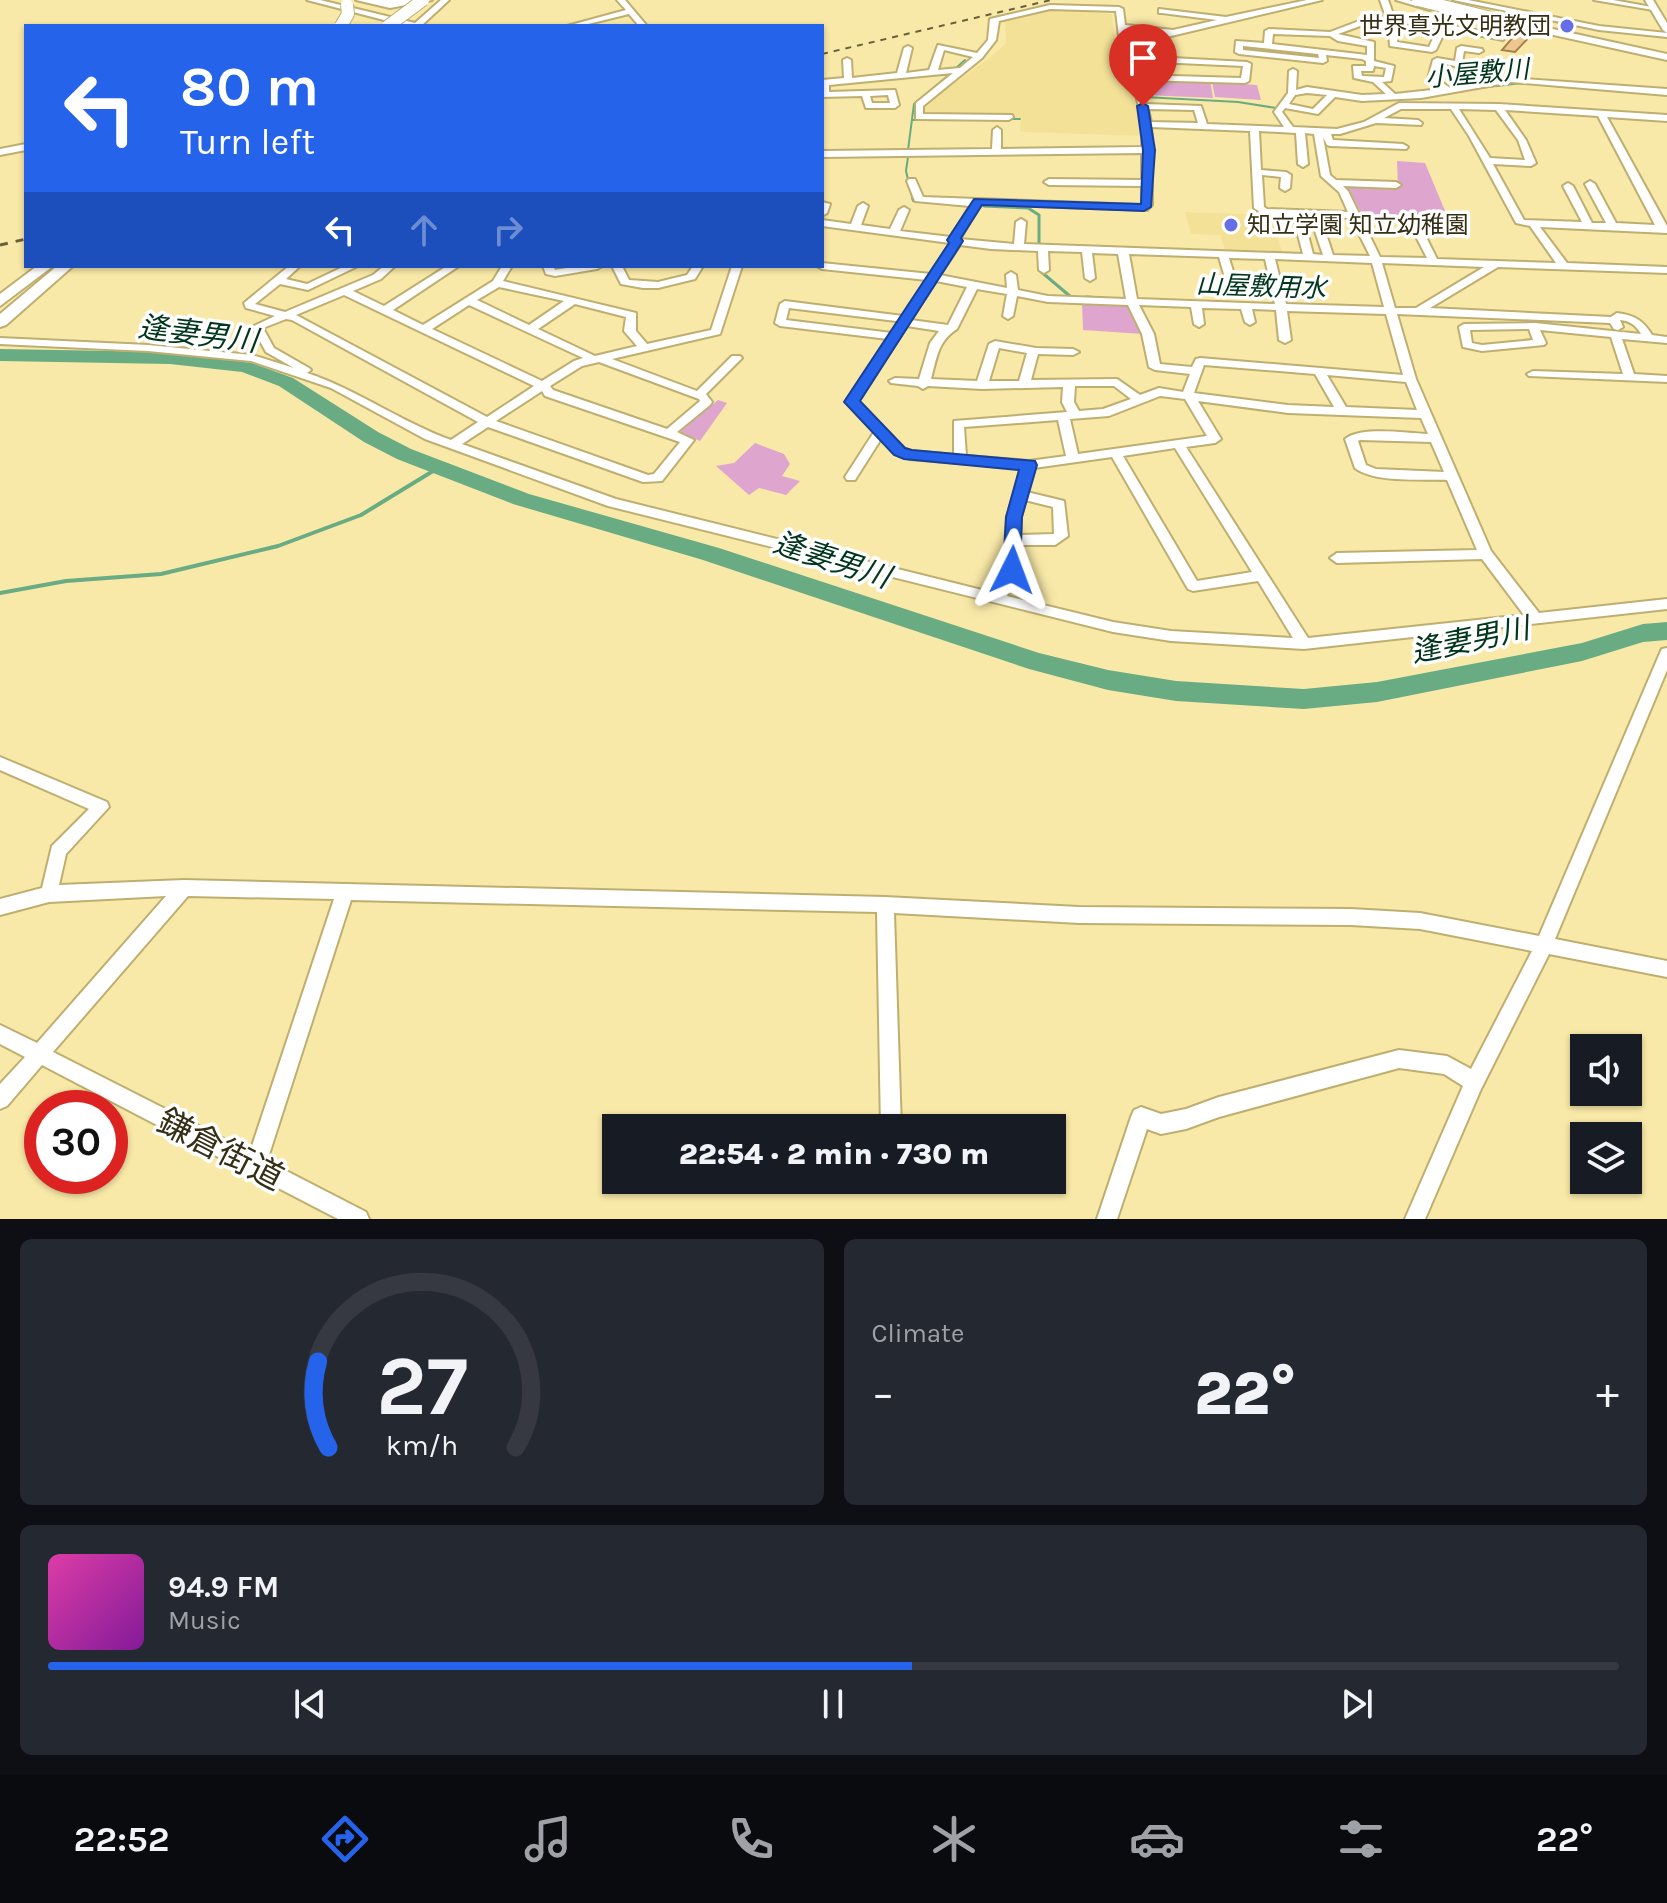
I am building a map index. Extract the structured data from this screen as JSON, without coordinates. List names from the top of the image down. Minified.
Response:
{"streets":{"street":["鎌倉街道"]},"water":["小屋敷川","山屋敷用水","逢妻男川"],"places":["世界真光文明教団","知立学園 知立幼稚園"],"page":{"turn":["80 m","Turn left"],"limit":"30","trip":"22:54 · 2 min · 730 m","tile":"Climate","heat":["−","22°","+"],"song":["94.9 FM","Music"],"tabs":["22:52","22°"],"gauge":["27","km/h"]}}
